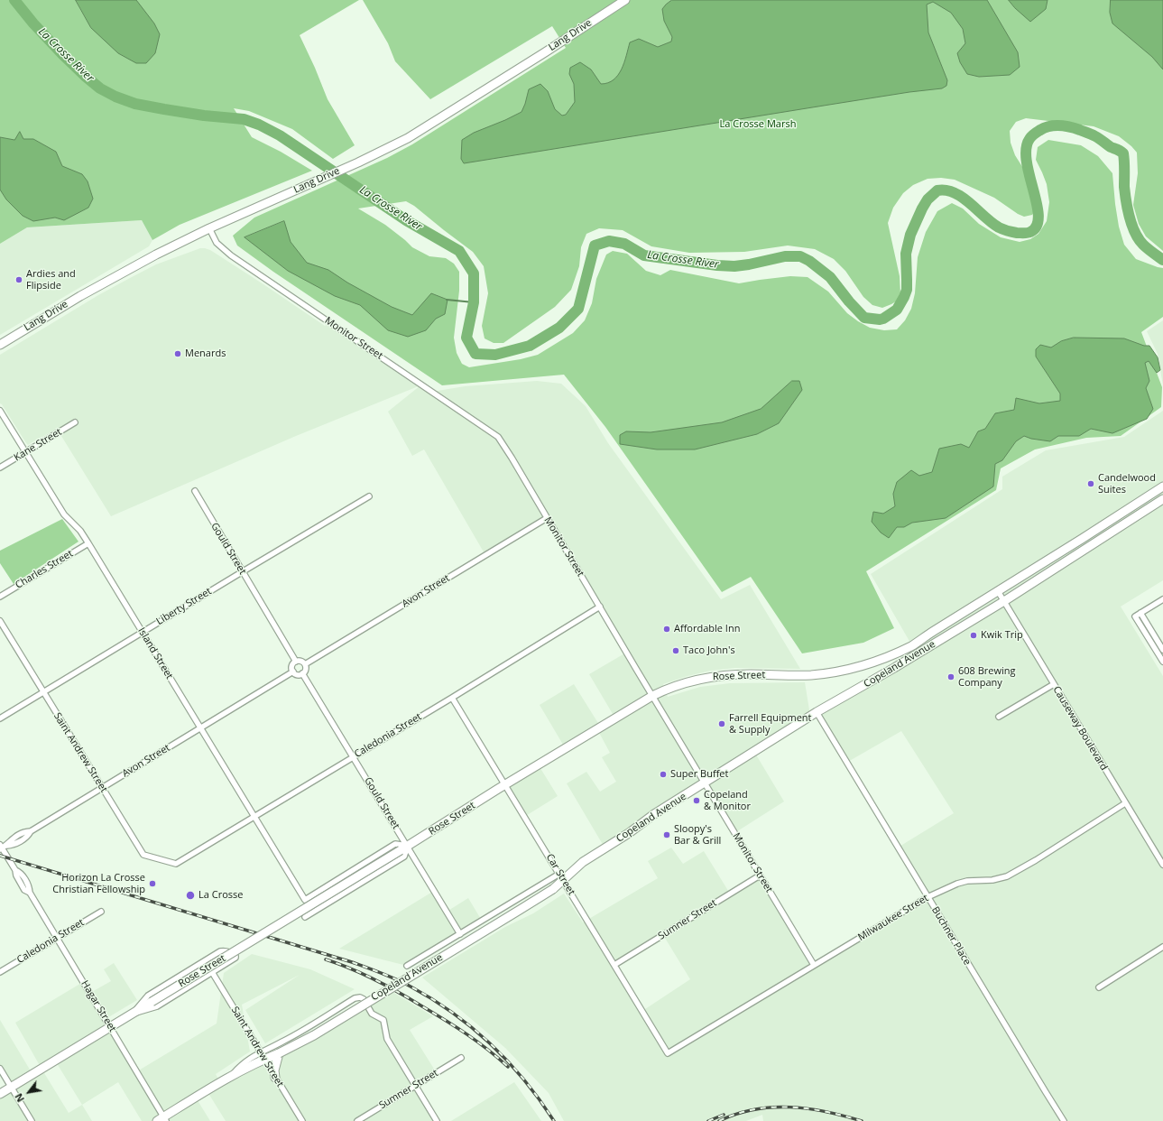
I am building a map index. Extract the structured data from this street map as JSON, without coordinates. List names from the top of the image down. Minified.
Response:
{"streets":{"main road":["Lang Drive","Copeland Avenue","Rose Street"],"street":["Monitor Street","Kane Street","Gould Street","Charles Street","Avon Street","Liberty Street","Island Street","Causeway Boulevard","Caledonia Street","Saint Andrew Street","Car Street","Milwaukee Street","Sumner Street","Buchner Place","Hagar Street"]},"crossings":[["Lang Drive","Monitor Street"],["Monitor Street","Avon Street"],["Monitor Street","Copeland Avenue"],["Monitor Street","Rose Street"],["Monitor Street","Caledonia Street"],["Monitor Street","Milwaukee Street"],["Monitor Street","Sumner Street"],["Kane Street","Island Street"],["Gould Street","Avon Street"],["Gould Street","Liberty Street"],["Gould Street","Island Street"],["Gould Street","Rose Street"],["Gould Street","Caledonia Street"],["Charles Street","Island Street"],["Avon Street","Island Street"],["Avon Street","Saint Andrew Street"],["Avon Street","Hagar Street"],["Liberty Street","Island Street"],["Liberty Street","Saint Andrew Street"],["Island Street","Rose Street"],["Island Street","Caledonia Street"],["Copeland Avenue","Rose Street"],["Copeland Avenue","Causeway Boulevard"],["Copeland Avenue","Saint Andrew Street"],["Copeland Avenue","Car Street"],["Copeland Avenue","Buchner Place"],["Copeland Avenue","Hagar Street"],["Rose Street","Car Street"],["Rose Street","Hagar Street"],["Causeway Boulevard","Milwaukee Street"],["Caledonia Street","Saint Andrew Street"],["Caledonia Street","Car Street"],["Caledonia Street","Hagar Street"],["Car Street","Milwaukee Street"],["Car Street","Sumner Street"],["Milwaukee Street","Buchner Place"]],"water":["La Crosse River"],"parks":["La Crosse Marsh"],"places":["Ardies and Flipside","Menards","Candelwood Suites","Affordable Inn","Kwik Trip","Taco John's","608 Brewing Company","Farrell Equipment & Supply","Super Buffet","Copeland & Monitor","Sloopy's Bar & Grill","Horizon La Crosse Christian Fellowship","La Crosse"],"north":"bottom left"}
